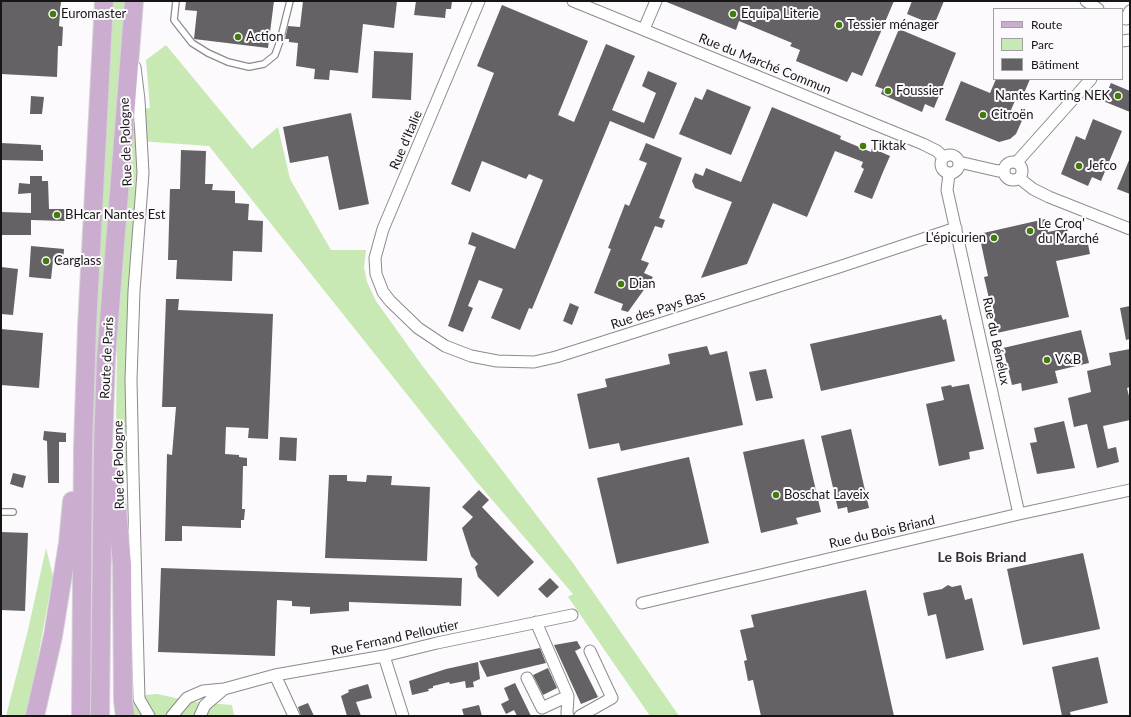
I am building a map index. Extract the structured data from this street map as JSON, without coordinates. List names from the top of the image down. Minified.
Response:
{"streets":{"main road":["Route de Paris"],"street":["Rue du Marché Commun","Rue d'Italie","Rue de Pologne","Rue des Pays Bas","Rue du Bénélux","Rue du Bois Briand","Rue Fernand Pelloutier"]},"crossings":[["Rue du Marché Commun","Rue du Bénélux"],["Rue d'Italie","Rue des Pays Bas"],["Rue de Pologne","Route de Paris"],["Rue des Pays Bas","Rue du Bénélux"],["Rue du Bénélux","Rue du Bois Briand"]],"districts":["Le Bois Briand"],"places":["Euromaster","Equipa Literie","Tessier ménager","Action","Foussier","Nantes Karting NEK","Citroën","Tiktak","Jefco","BHcar Nantes Est","Le Croq' du Marché","L'épicurien","Carglass","Dian","V&B","Boschat Laveix"],"legend":["Route","Parc","Bâtiment"]}
